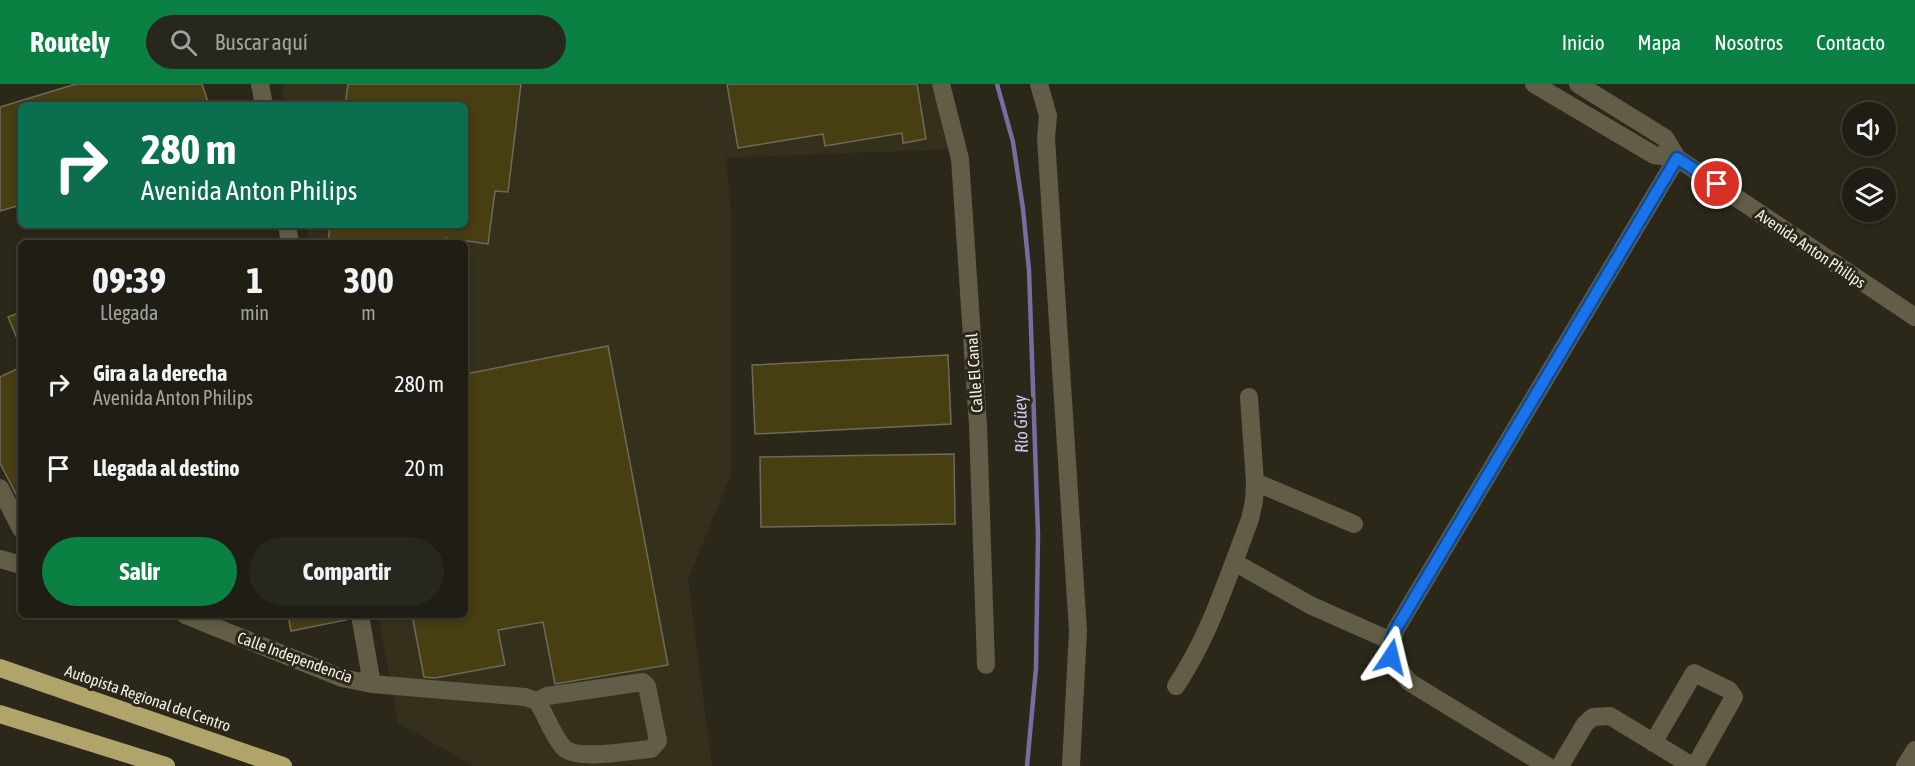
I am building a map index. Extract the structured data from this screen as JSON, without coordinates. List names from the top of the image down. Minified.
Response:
{"streets":{"highway":["Autopista Regional del Centro"],"street":["Avenida Anton Philips","Calle El Canal","Calle Independencia"]},"water":["Río Güey"],"page":{"header":"Routely","search":"Buscar aquí","nav":["Inicio","Mapa","Nosotros","Contacto"],"turn":["280 m","Avenida Anton Philips"],"eta":["09:39","Llegada","1","min","300","m"],"list":[{"name":"Gira a la derecha","note":"Avenida Anton Philips","value":"280 m"},{"name":"Llegada al destino","value":"20 m"}],"buttons":["Salir","Compartir"]}}
